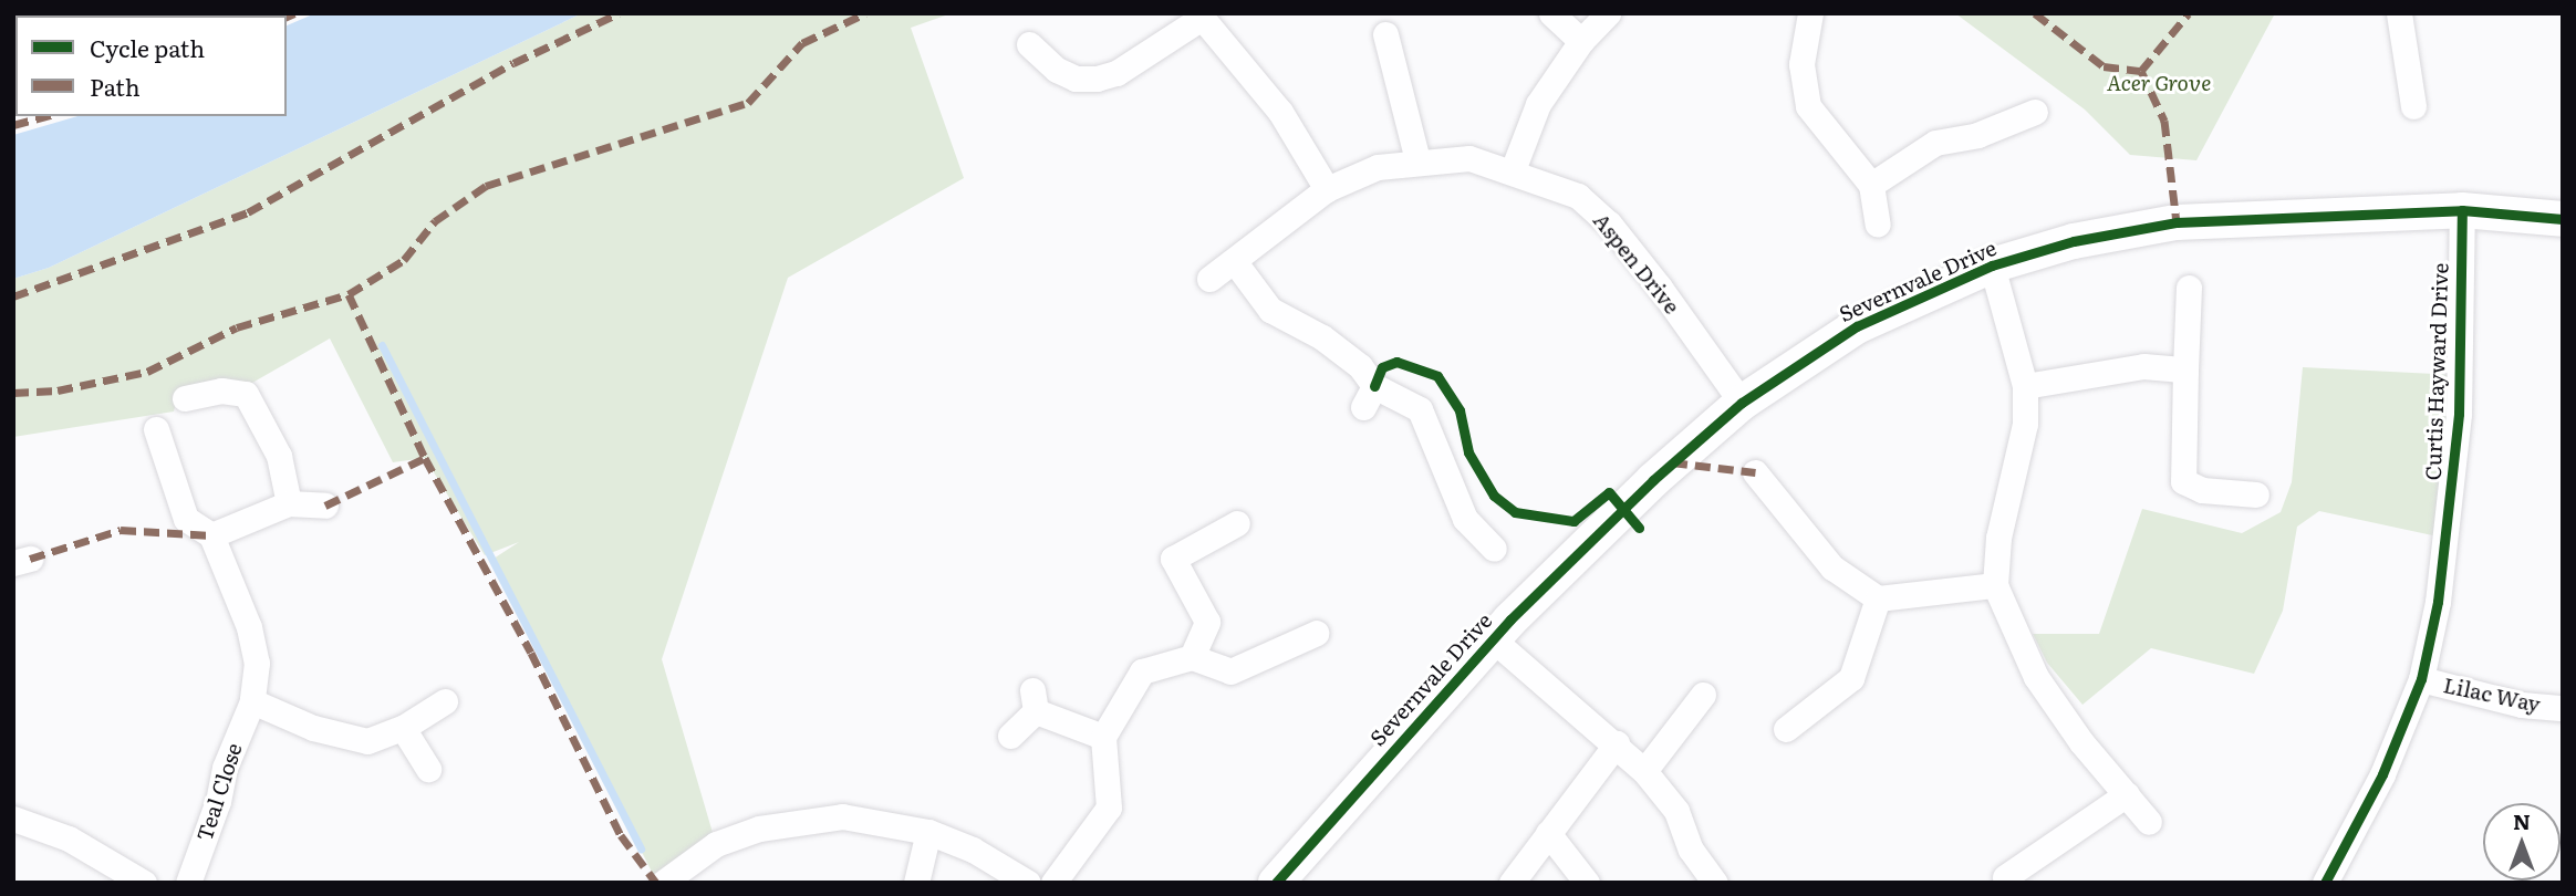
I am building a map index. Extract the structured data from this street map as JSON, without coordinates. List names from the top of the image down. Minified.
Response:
{"streets":{"street":["Aspen Drive","Severnvale Drive","Curtis Hayward Drive","Lilac Way","Teal Close"]},"crossings":[["Aspen Drive","Severnvale Drive"],["Severnvale Drive","Curtis Hayward Drive"],["Curtis Hayward Drive","Lilac Way"]],"parks":["Acer Grove"],"legend":["Cycle path","Path"],"north":"top"}
